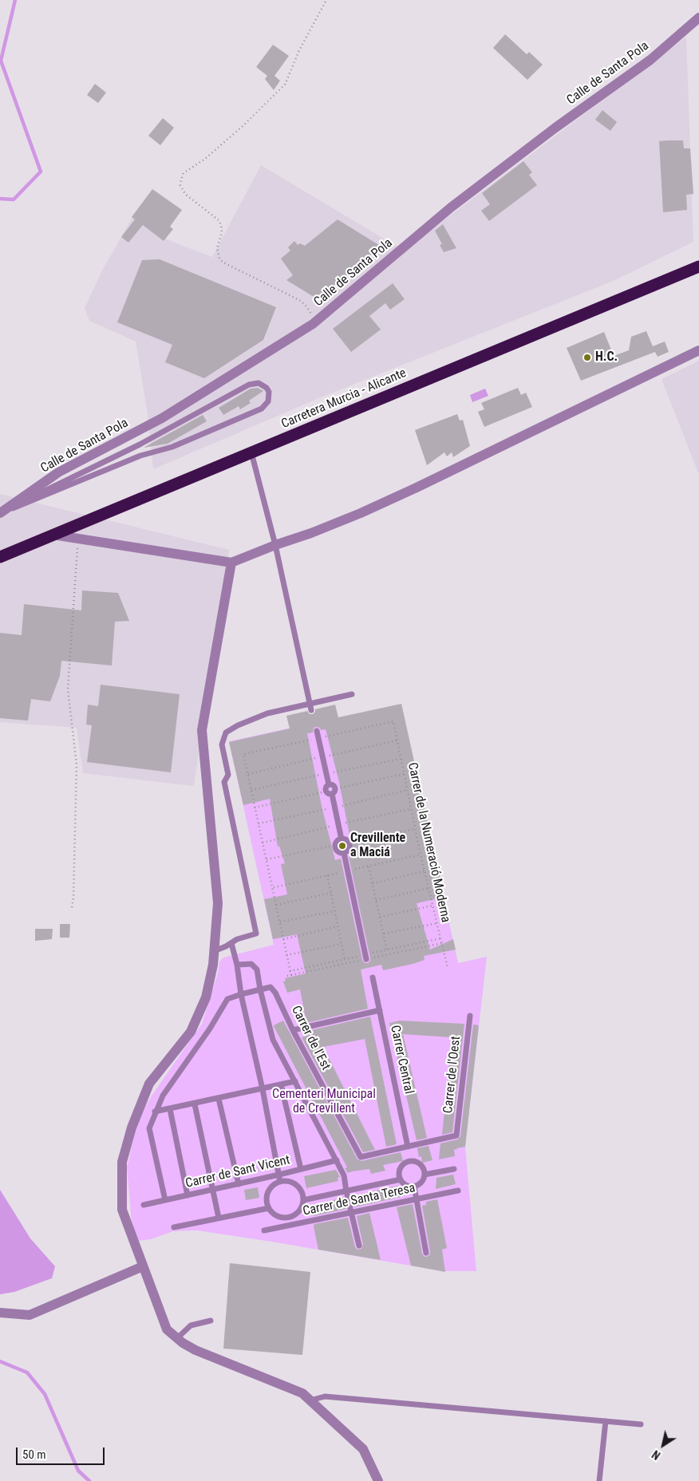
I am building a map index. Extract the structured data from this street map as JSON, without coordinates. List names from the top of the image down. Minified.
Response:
{"streets":{"highway":["Carretera Murcia - Alicante"],"street":["Calle de Santa Pola"],"lane":["Carrer de l'Est","Carrer Central","Carrer de l'Oest","Carrer de Sant Vicent","Carrer de Santa Teresa"],"path":["Carrer de la Numeració Moderna"]},"crossings":[["Carrer de l'Est","Carrer Central"],["Carrer de l'Est","Carrer de l'Oest"],["Carrer Central","Carrer de l'Oest"]],"parks":["Cementeri Municipal de Crevillent"],"places":["H.C.","Crevillente a Maciá"],"scale_bar":"50 m","north":"bottom left"}
